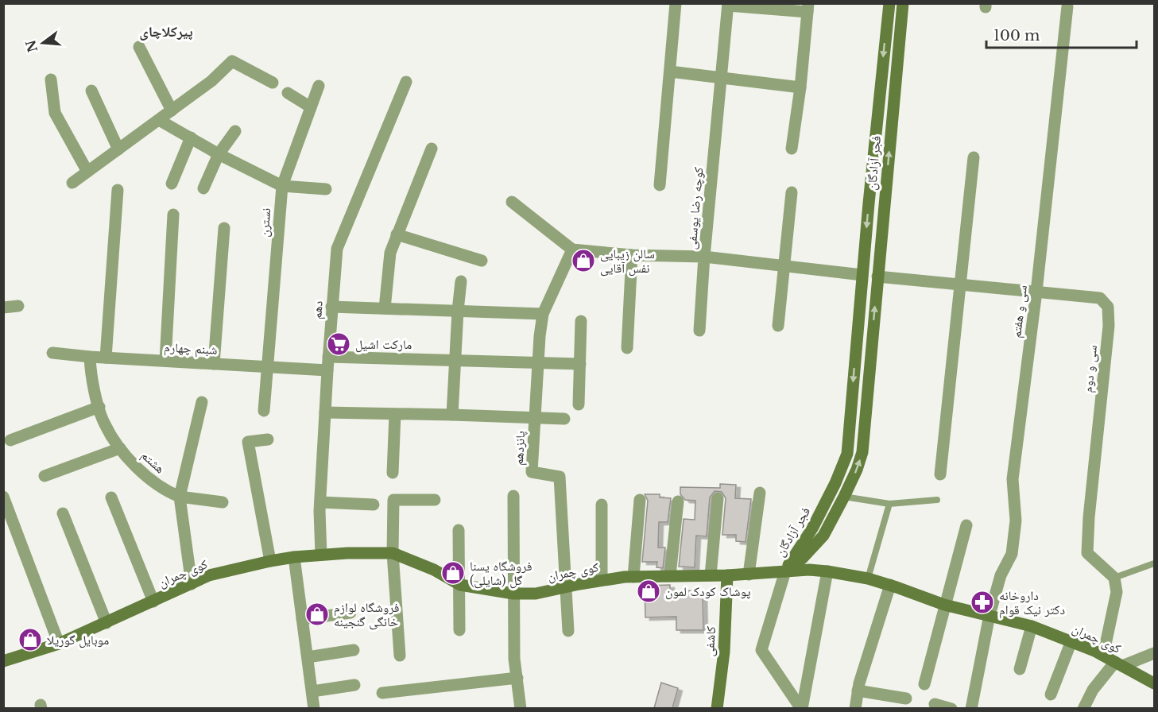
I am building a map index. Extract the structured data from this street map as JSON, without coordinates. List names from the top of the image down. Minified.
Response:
{"streets":{"street":["فجر آزادگان","کوچه رضا یوسفی","نسترن","دهم","سی و هفتم","شبنم چهارم","سی و دوم","پانزدهم","هشتم","کوی چمران","کاشفی"]},"crossings":[["فجر آزادگان","کوچه رضا یوسفی"],["فجر آزادگان","سی و دوم"],["فجر آزادگان","کوی چمران"],["نسترن","شبنم چهارم"],["دهم","شبنم چهارم"],["دهم","کوی چمران"],["سی و هفتم","سی و دوم"],["سی و هفتم","کوی چمران"],["شبنم چهارم","هشتم"],["پانزدهم","کوی چمران"],["کوی چمران","کاشفی"]],"districts":["پیرکلاچای"],"places":{"shop":["سالن زیبایی نفس آقایی","فروشگاه یسنا گل (شایلی)","پوشاک کودک لمون","فروشگاه لوازم خانگی گنجینه","موبایل گوریلا"],"supermarket":["مارکت اشیل"],"pharmacy":["داروخانه دکتر نیک قوام"]},"scale_bar":"100 m","north":"left"}
